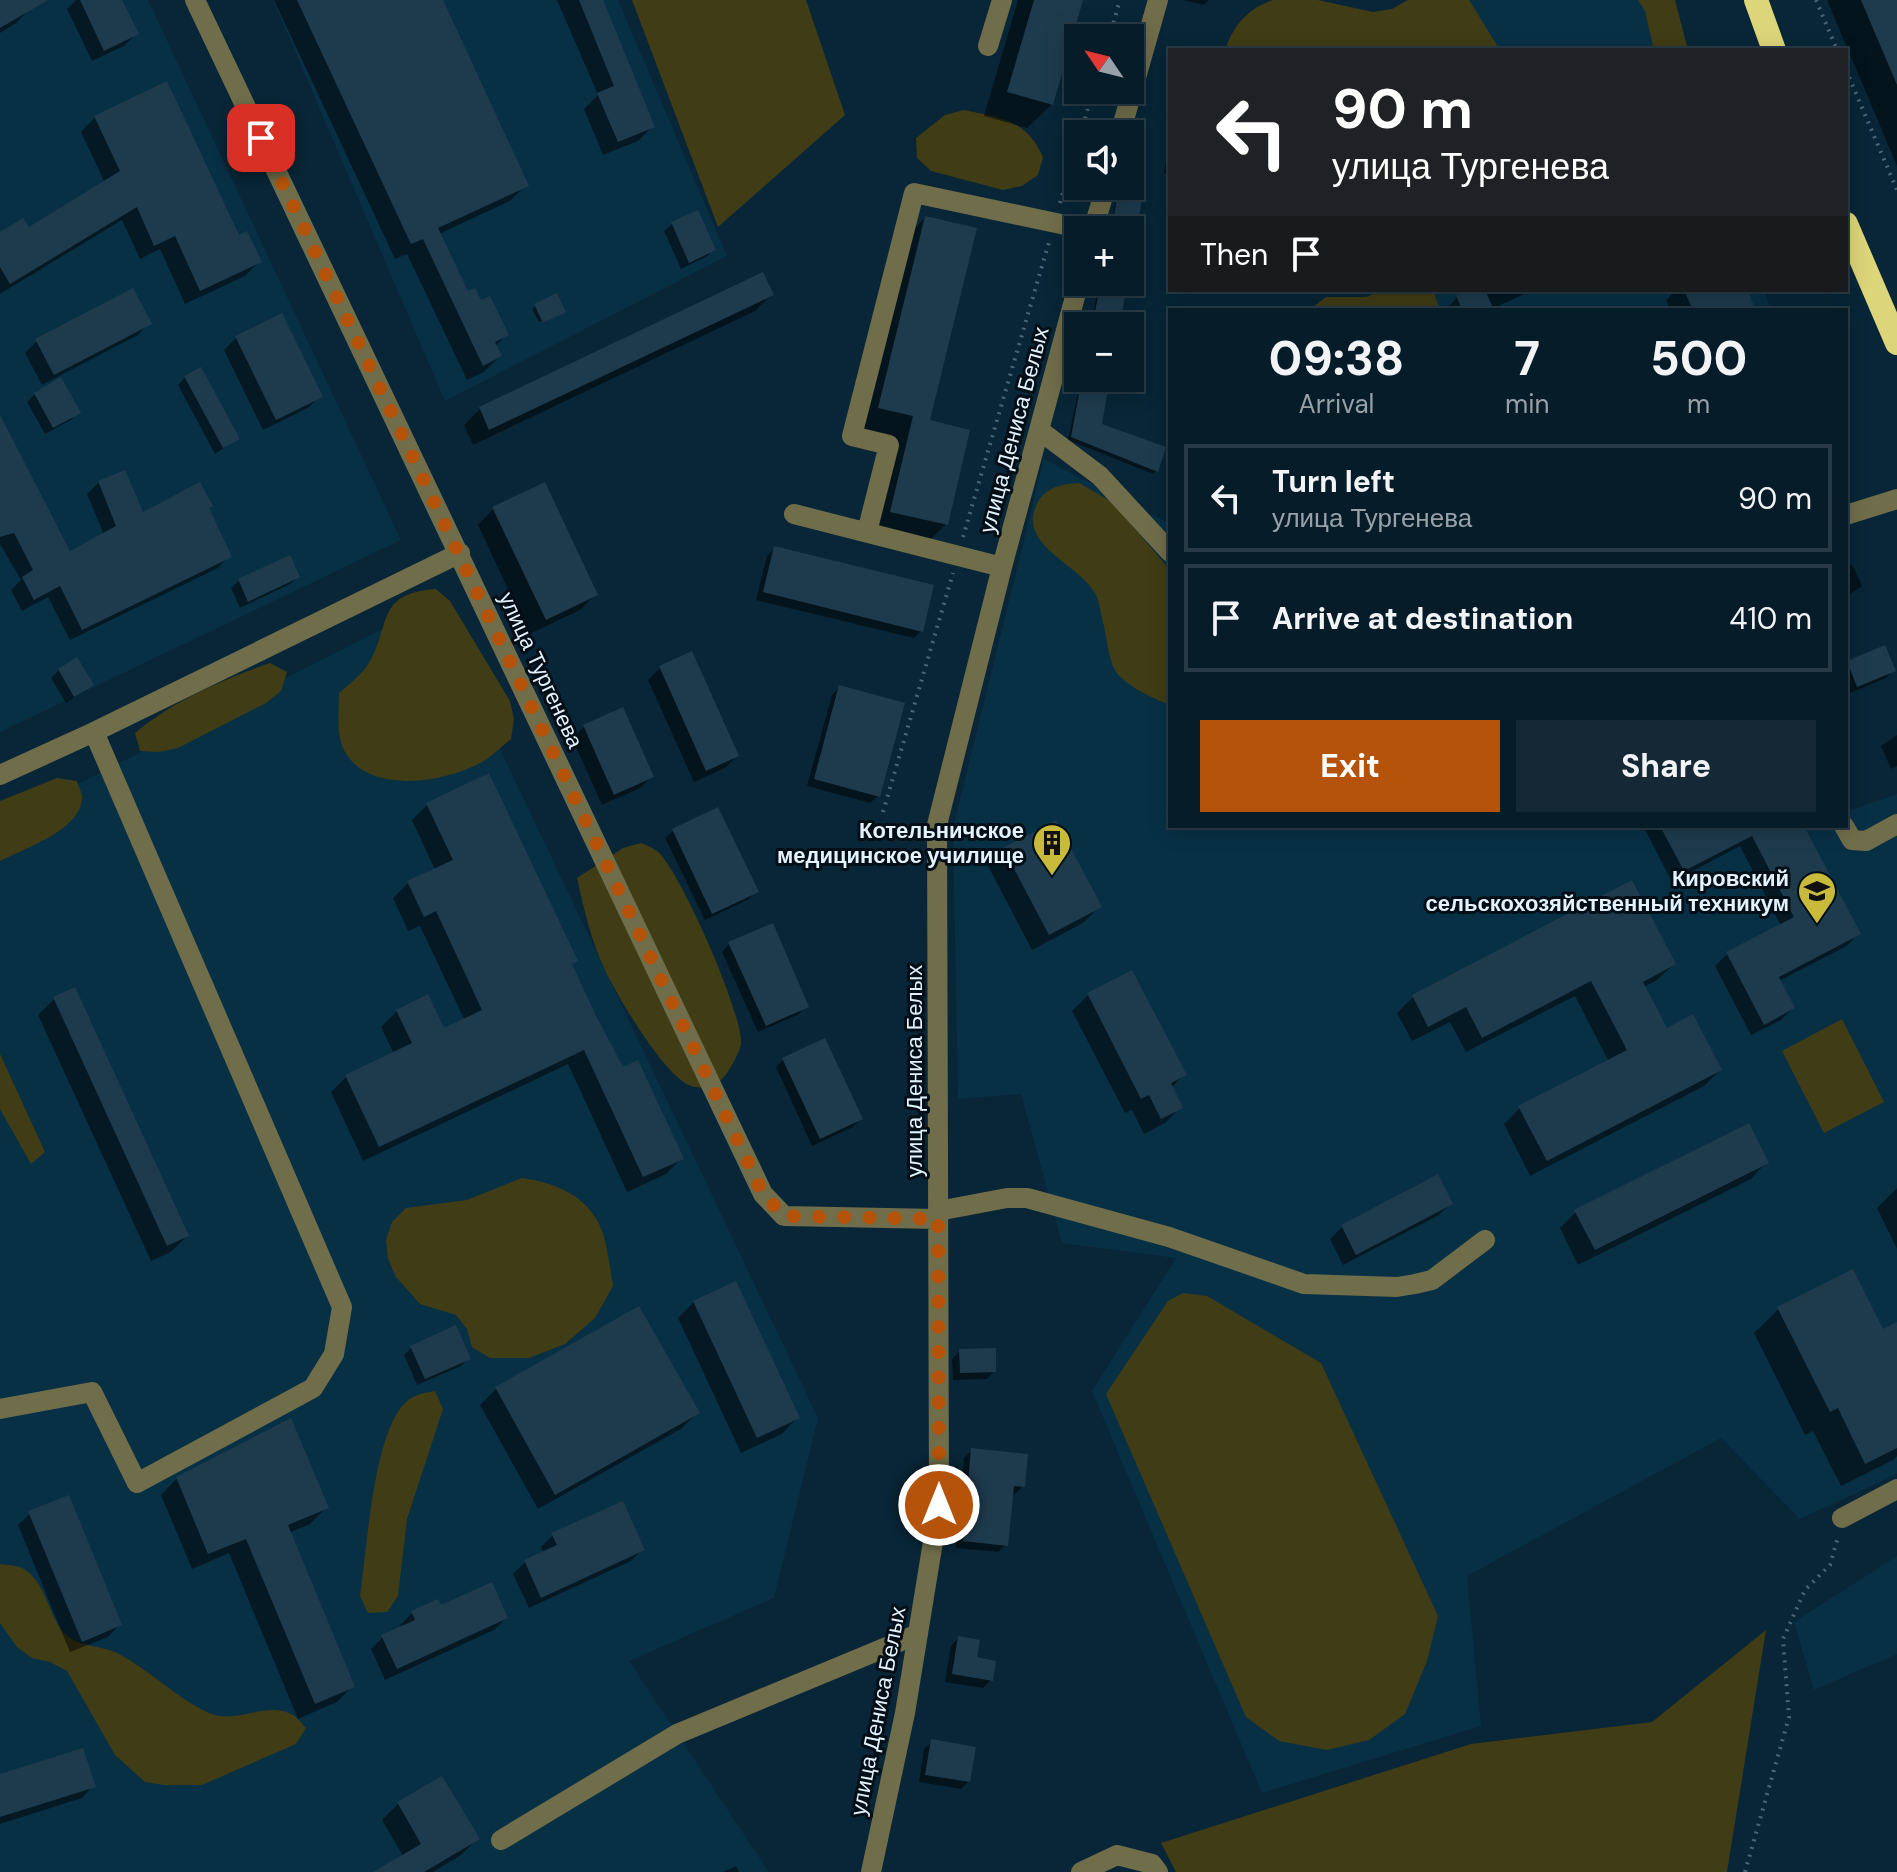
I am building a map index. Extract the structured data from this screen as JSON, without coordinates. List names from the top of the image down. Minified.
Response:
{"streets":{"street":["улица Дениса Белых","улица Тургенева"]},"crossings":[["улица Дениса Белых","улица Тургенева"]],"places":{"building":["Котельничское медицинское училище"],"school or university":["Кировский сельскохозяйственный техникум"]},"north":"top left","page":{"map_buttons":["+","−"],"turn":["90 m","улица Тургенева"],"then":"Then","eta":["09:38","Arrival","7","min","500","m"],"list":[{"name":"Turn left","note":"улица Тургенева","value":"90 m"},{"name":"Arrive at destination","value":"410 m"}],"buttons":["Exit","Share"]}}
